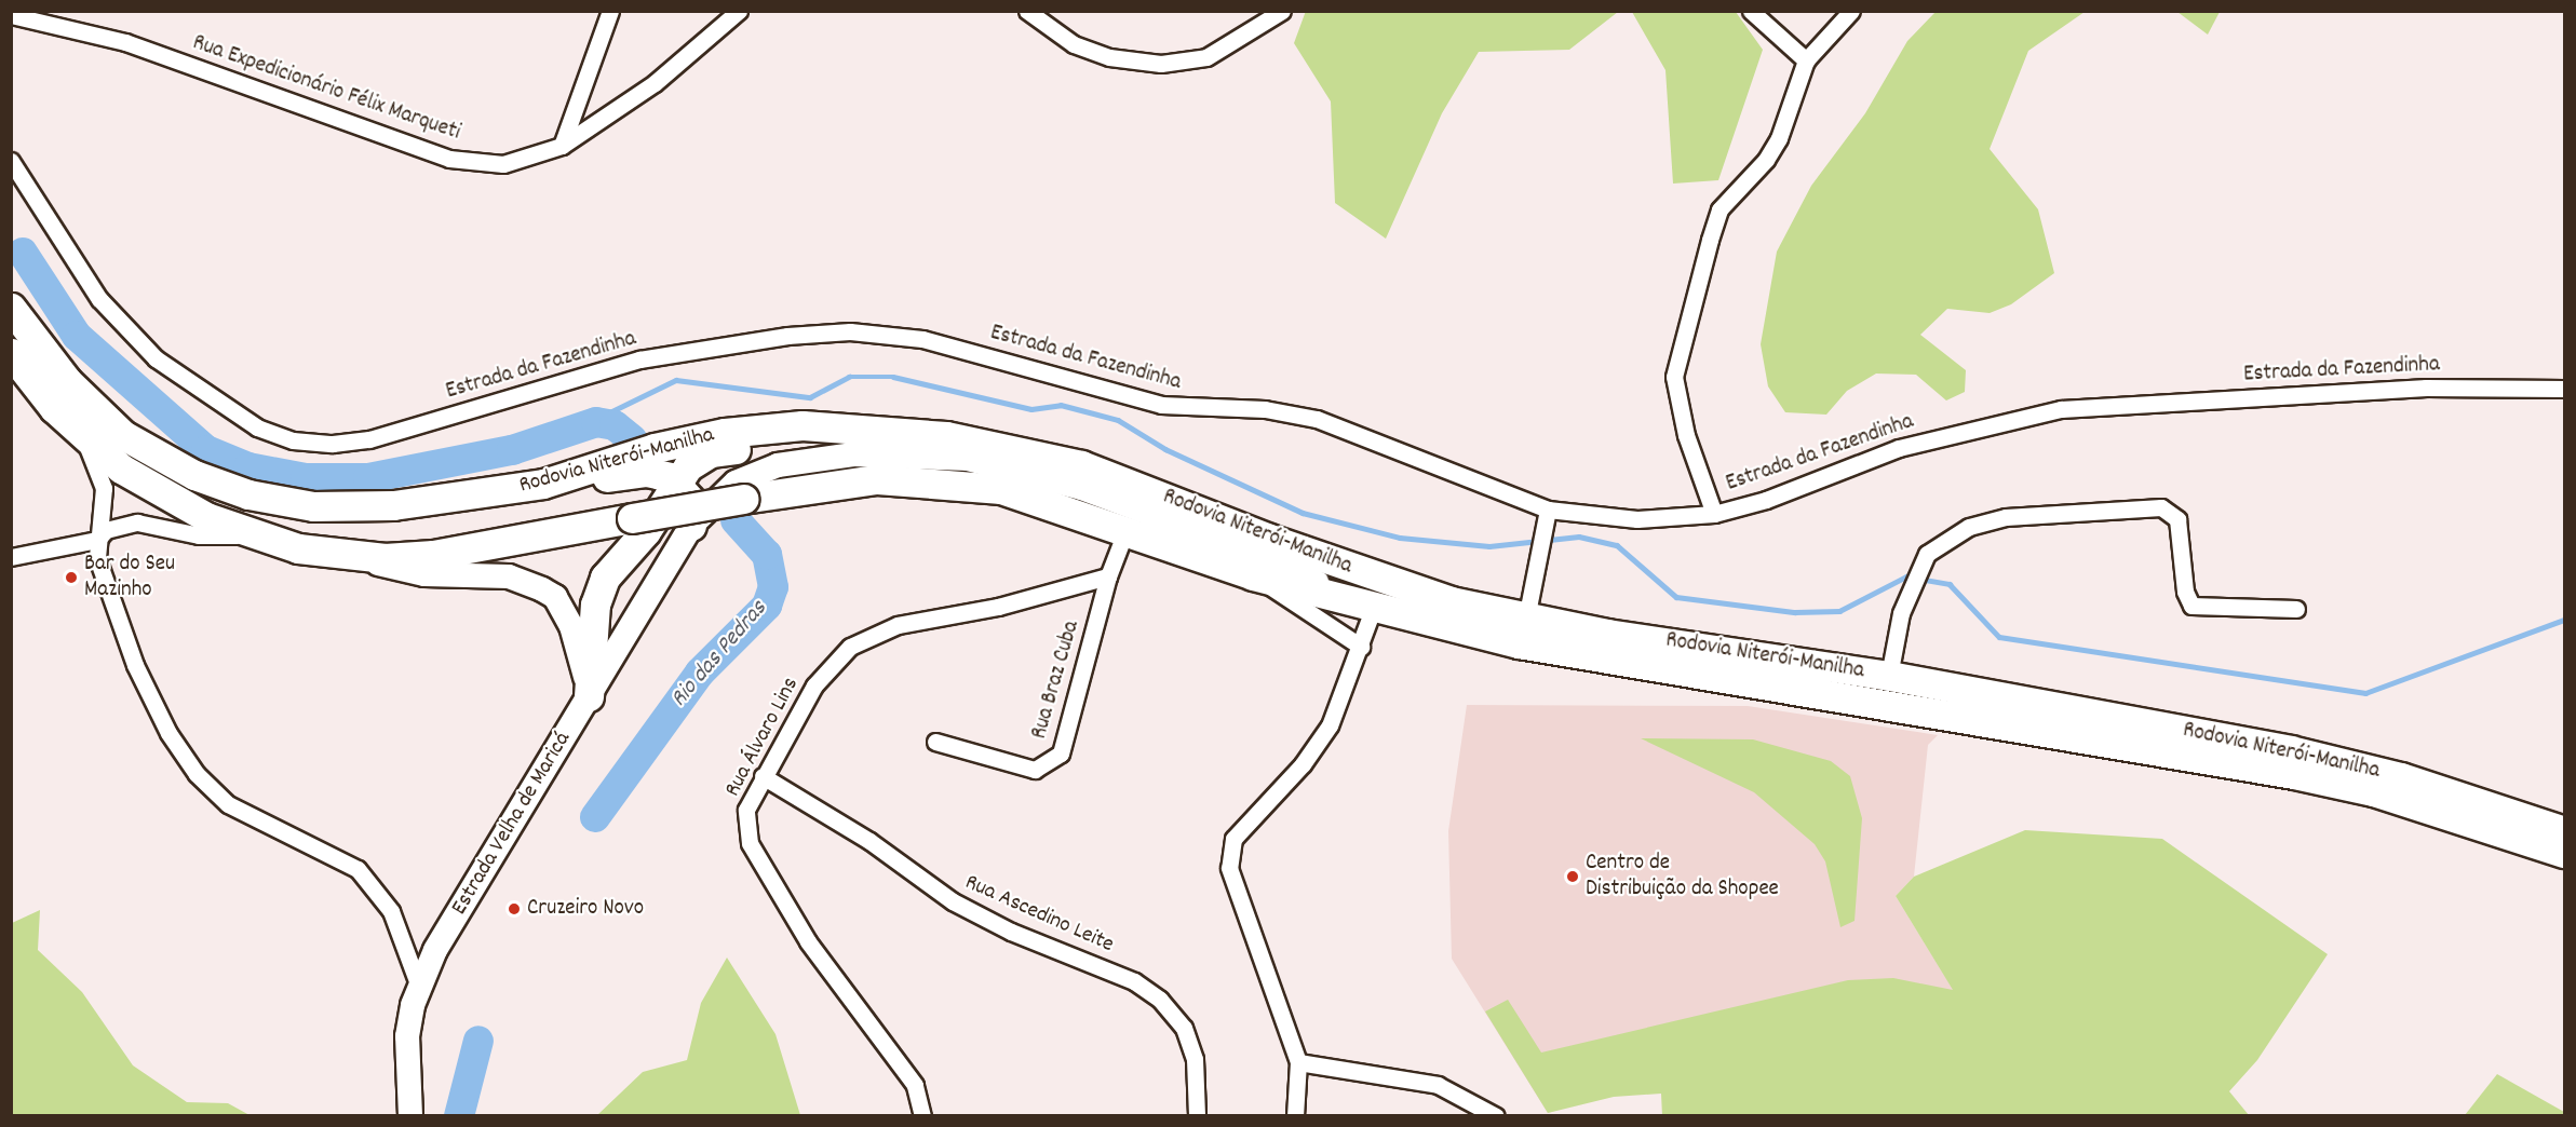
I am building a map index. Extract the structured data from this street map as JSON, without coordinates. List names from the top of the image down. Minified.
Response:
{"streets":{"highway":["Rodovia Niterói-Manilha"],"main road":["Estrada Velha de Maricá"],"street":["Rua Expedicionário Félix Marqueti","Estrada da Fazendinha","Rua Braz Cuba","Rua Álvaro Lins","Rua Ascedino Leite"]},"crossings":[["Rodovia Niterói-Manilha","Rua Braz Cuba"],["Rodovia Niterói-Manilha","Estrada Velha de Maricá"],["Rua Braz Cuba","Rua Álvaro Lins"],["Rua Álvaro Lins","Rua Ascedino Leite"]],"water":["Rio das Pedras"],"places":["Bar do Seu Mazinho","Centro de Distribuição da Shopee","Cruzeiro Novo"]}
